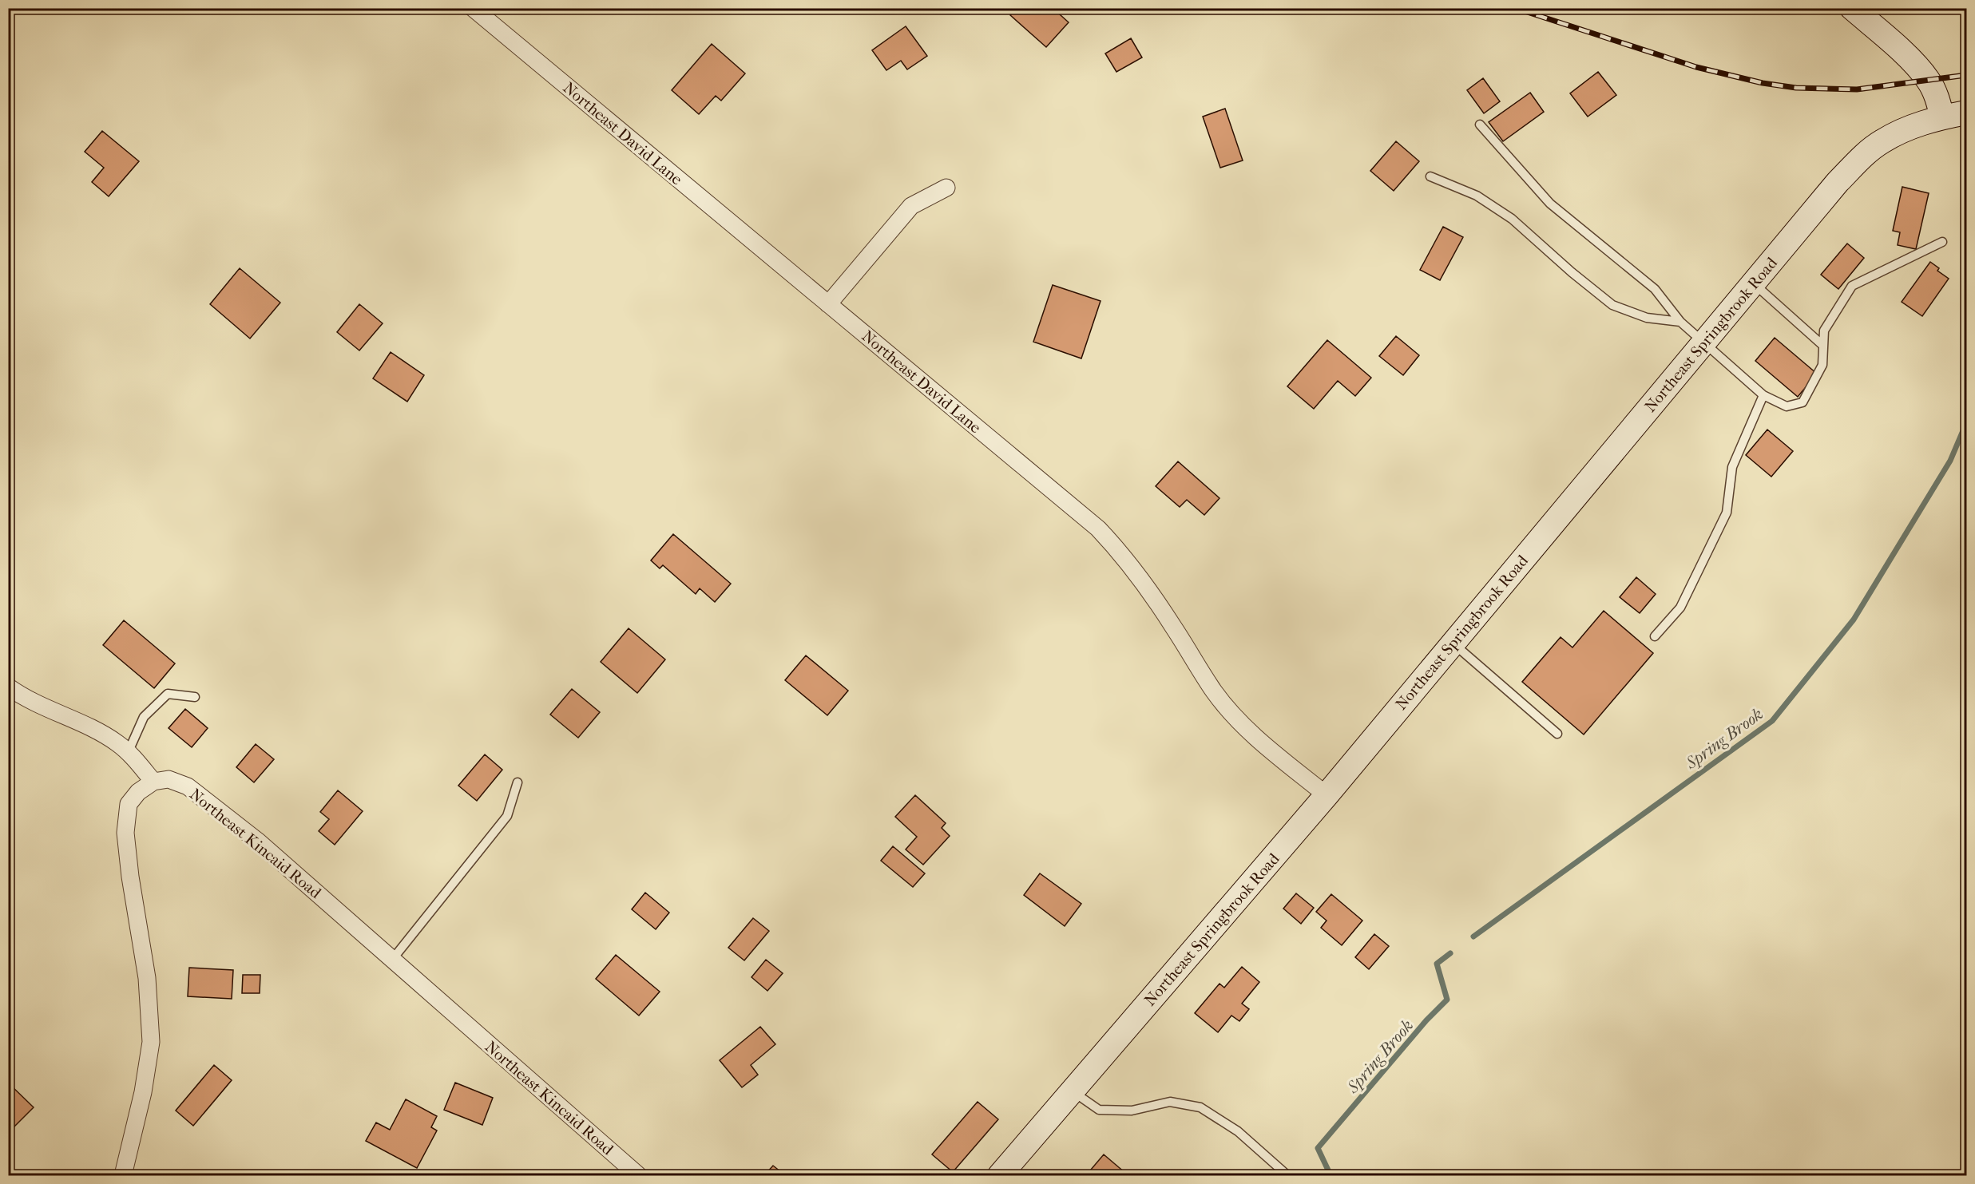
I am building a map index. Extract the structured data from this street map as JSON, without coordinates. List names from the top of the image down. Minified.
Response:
{"streets":{"street":["Northeast David Lane","Northeast Springbrook Road","Northeast Kincaid Road"]},"crossings":[["Northeast David Lane","Northeast Springbrook Road"]],"water":["Spring Brook"]}
